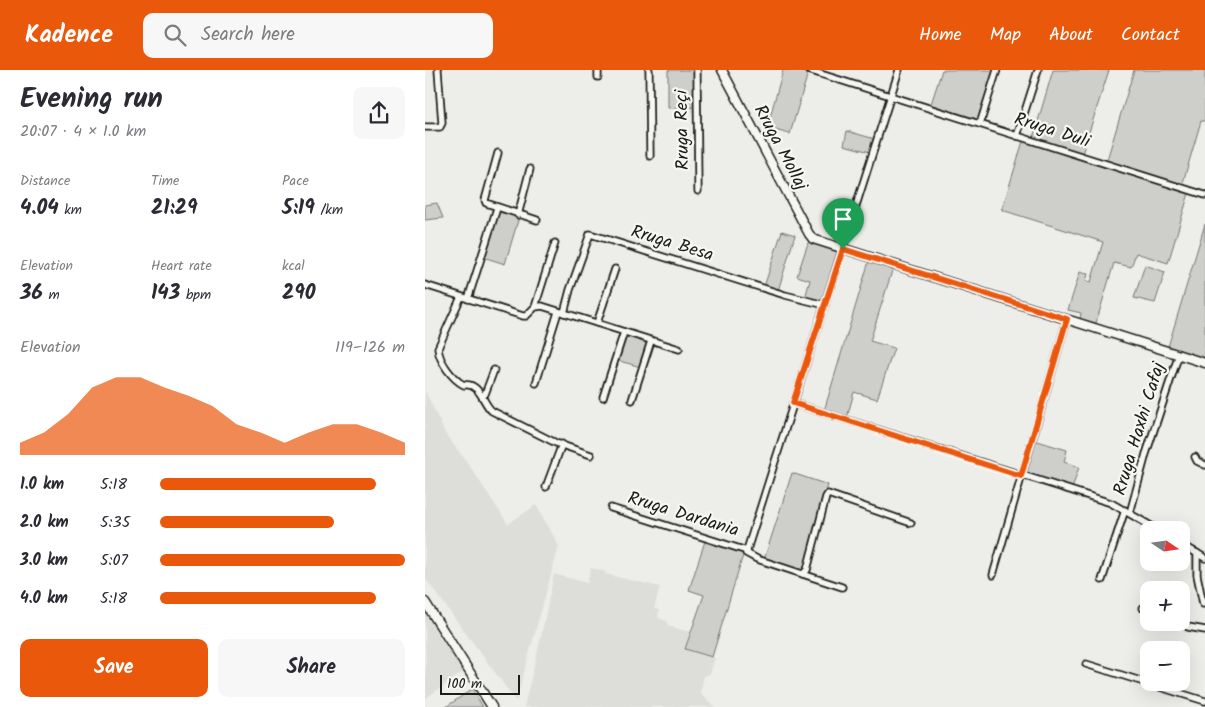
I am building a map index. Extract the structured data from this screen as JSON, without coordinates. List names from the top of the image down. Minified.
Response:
{"streets":{"street":["Rruga Reçi","Rruga Duli","Rruga Mollaj","Rruga Besa","Rruga Haxhi Cafaj","Rruga Dardania"]},"crossings":[["Rruga Mollaj","Rruga Haxhi Cafaj"]],"scale_bar":"100 m","north":"right","page":{"header":"Kadence","search":"Search here","nav":["Home","Map","About","Contact"],"heading":["Evening run","20:07 · 4 × 1.0 km"],"stats":[["Distance","4.04 km"],["Time","21:29"],["Pace","5:19 /km"],["Elevation","36 m"],["Heart rate","143 bpm"],["kcal","290"]],"chart":["Elevation","119–126 m"],"list":[{"name":"1.0 km","note":"5:18"},{"name":"2.0 km","note":"5:35"},{"name":"3.0 km","note":"5:07"},{"name":"4.0 km","note":"5:18"}],"map_buttons":["+","−"],"buttons":["Save","Share"],"scale":"100 m"}}
